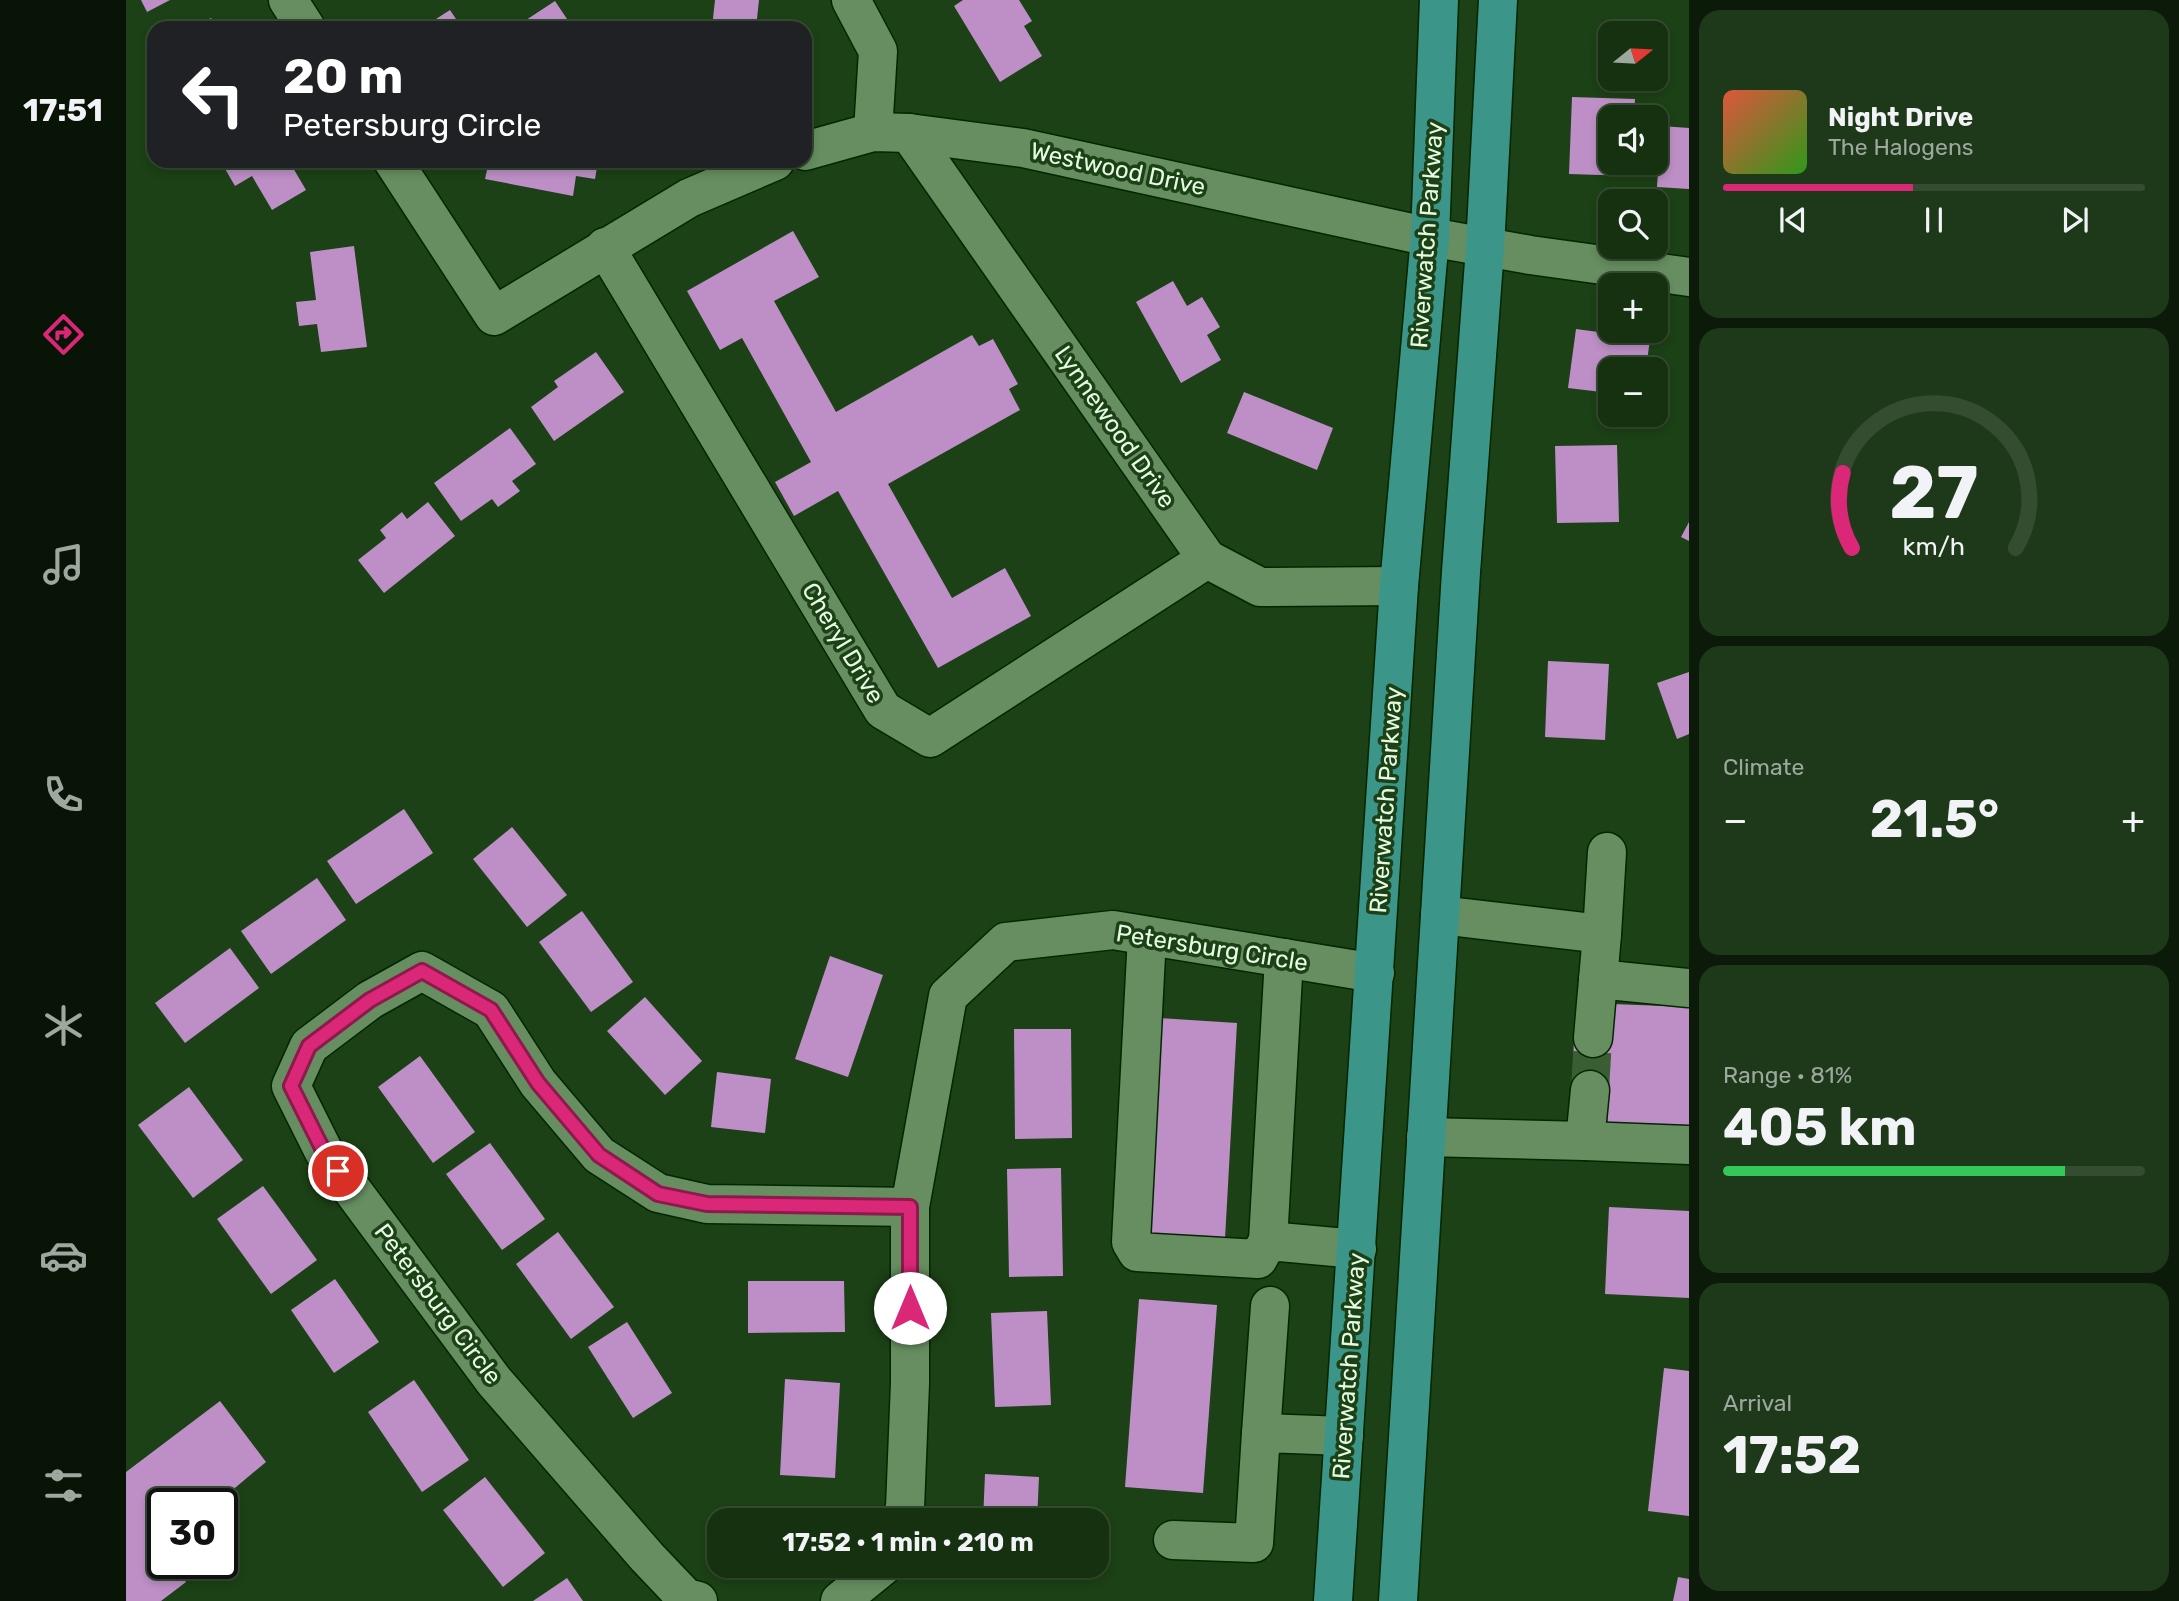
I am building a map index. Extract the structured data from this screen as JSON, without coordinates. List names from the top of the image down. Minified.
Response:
{"streets":{"main road":["Riverwatch Parkway"],"street":["Westwood Drive","Lynnewood Drive","Cheryl Drive","Petersburg Circle"]},"crossings":[["Westwood Drive","Riverwatch Parkway"],["Westwood Drive","Lynnewood Drive"],["Riverwatch Parkway","Lynnewood Drive"],["Riverwatch Parkway","Petersburg Circle"],["Lynnewood Drive","Cheryl Drive"]],"north":"right","page":{"tabs":"17:51","map_buttons":["+","−"],"turn":["20 m","Petersburg Circle"],"song":["Night Drive","The Halogens"],"tile":["Climate",["Range · 81%","405 km"],["Arrival","17:52"]],"heat":["−","21.5°","+"],"limit":"30","trip":"17:52 · 1 min · 210 m","gauge":["27","km/h"]}}
